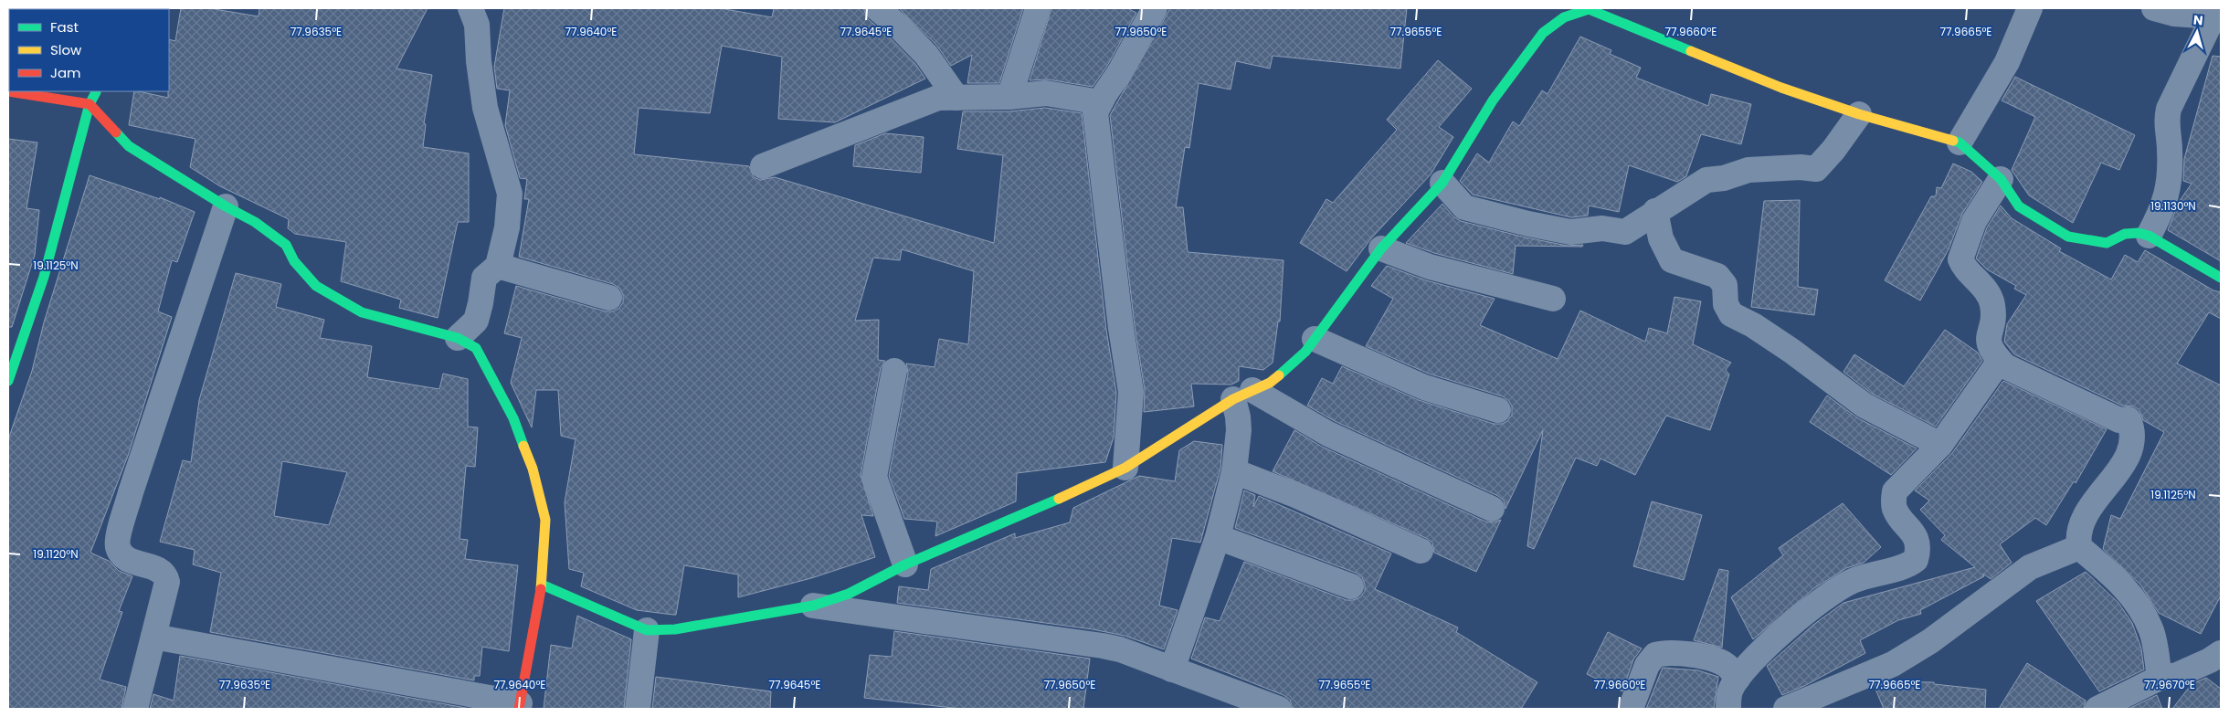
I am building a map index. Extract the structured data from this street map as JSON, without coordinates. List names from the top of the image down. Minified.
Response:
{"legend":["Fast","Slow","Jam"],"north":"top","coordinates":["77.9635°E","77.9640°E","77.9645°E","77.9650°E","77.9655°E","77.9660°E","77.9665°E","19.1130°N","19.1125°N","19.1120°N","77.9670°E"]}
